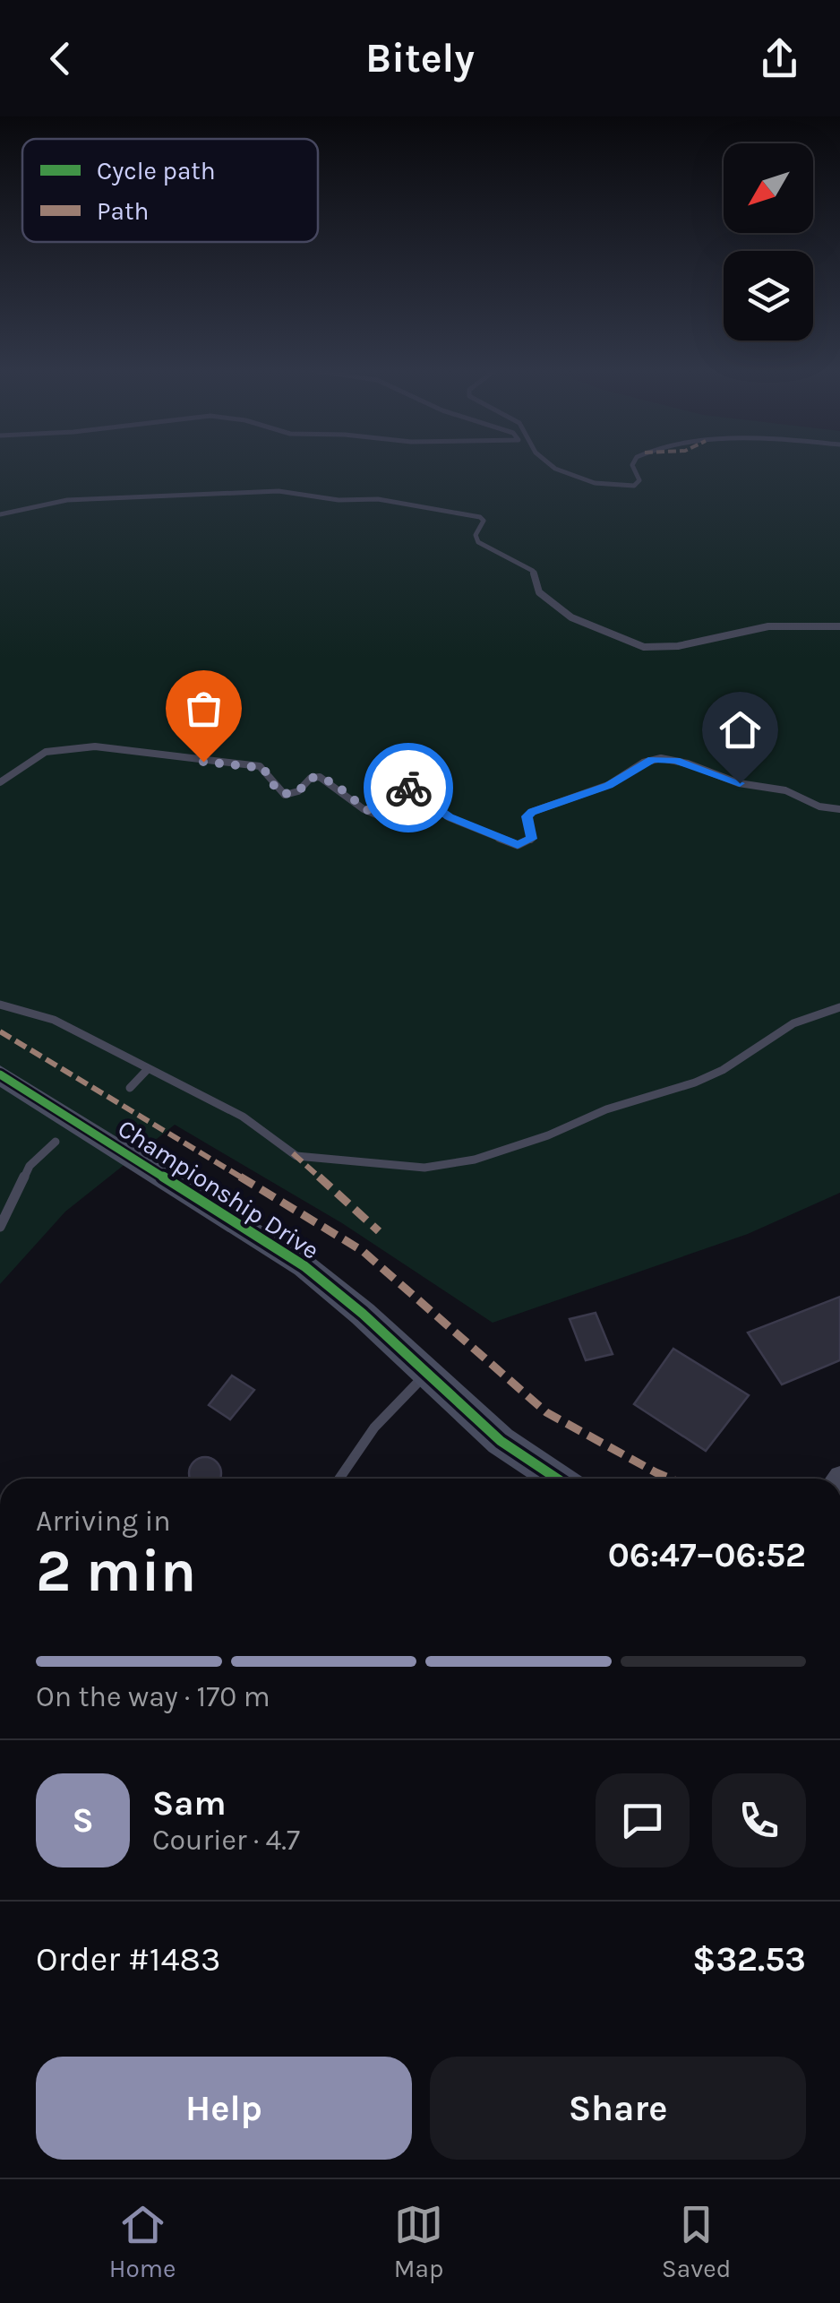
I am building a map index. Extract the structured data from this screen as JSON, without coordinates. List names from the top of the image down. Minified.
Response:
{"streets":{"street":["Championship Drive"]},"legend":["Cycle path","Path"],"north":"bottom left","page":{"header":"Bitely","heading":["2 min","Arriving in","06:47–06:52"],"panel":["Sam","Courier · 4.7","Order #1483","$32.53"],"bar":"On the way · 170 m","round":"S","buttons":["Help","Share"],"tabs":["Home","Map","Saved"]}}
